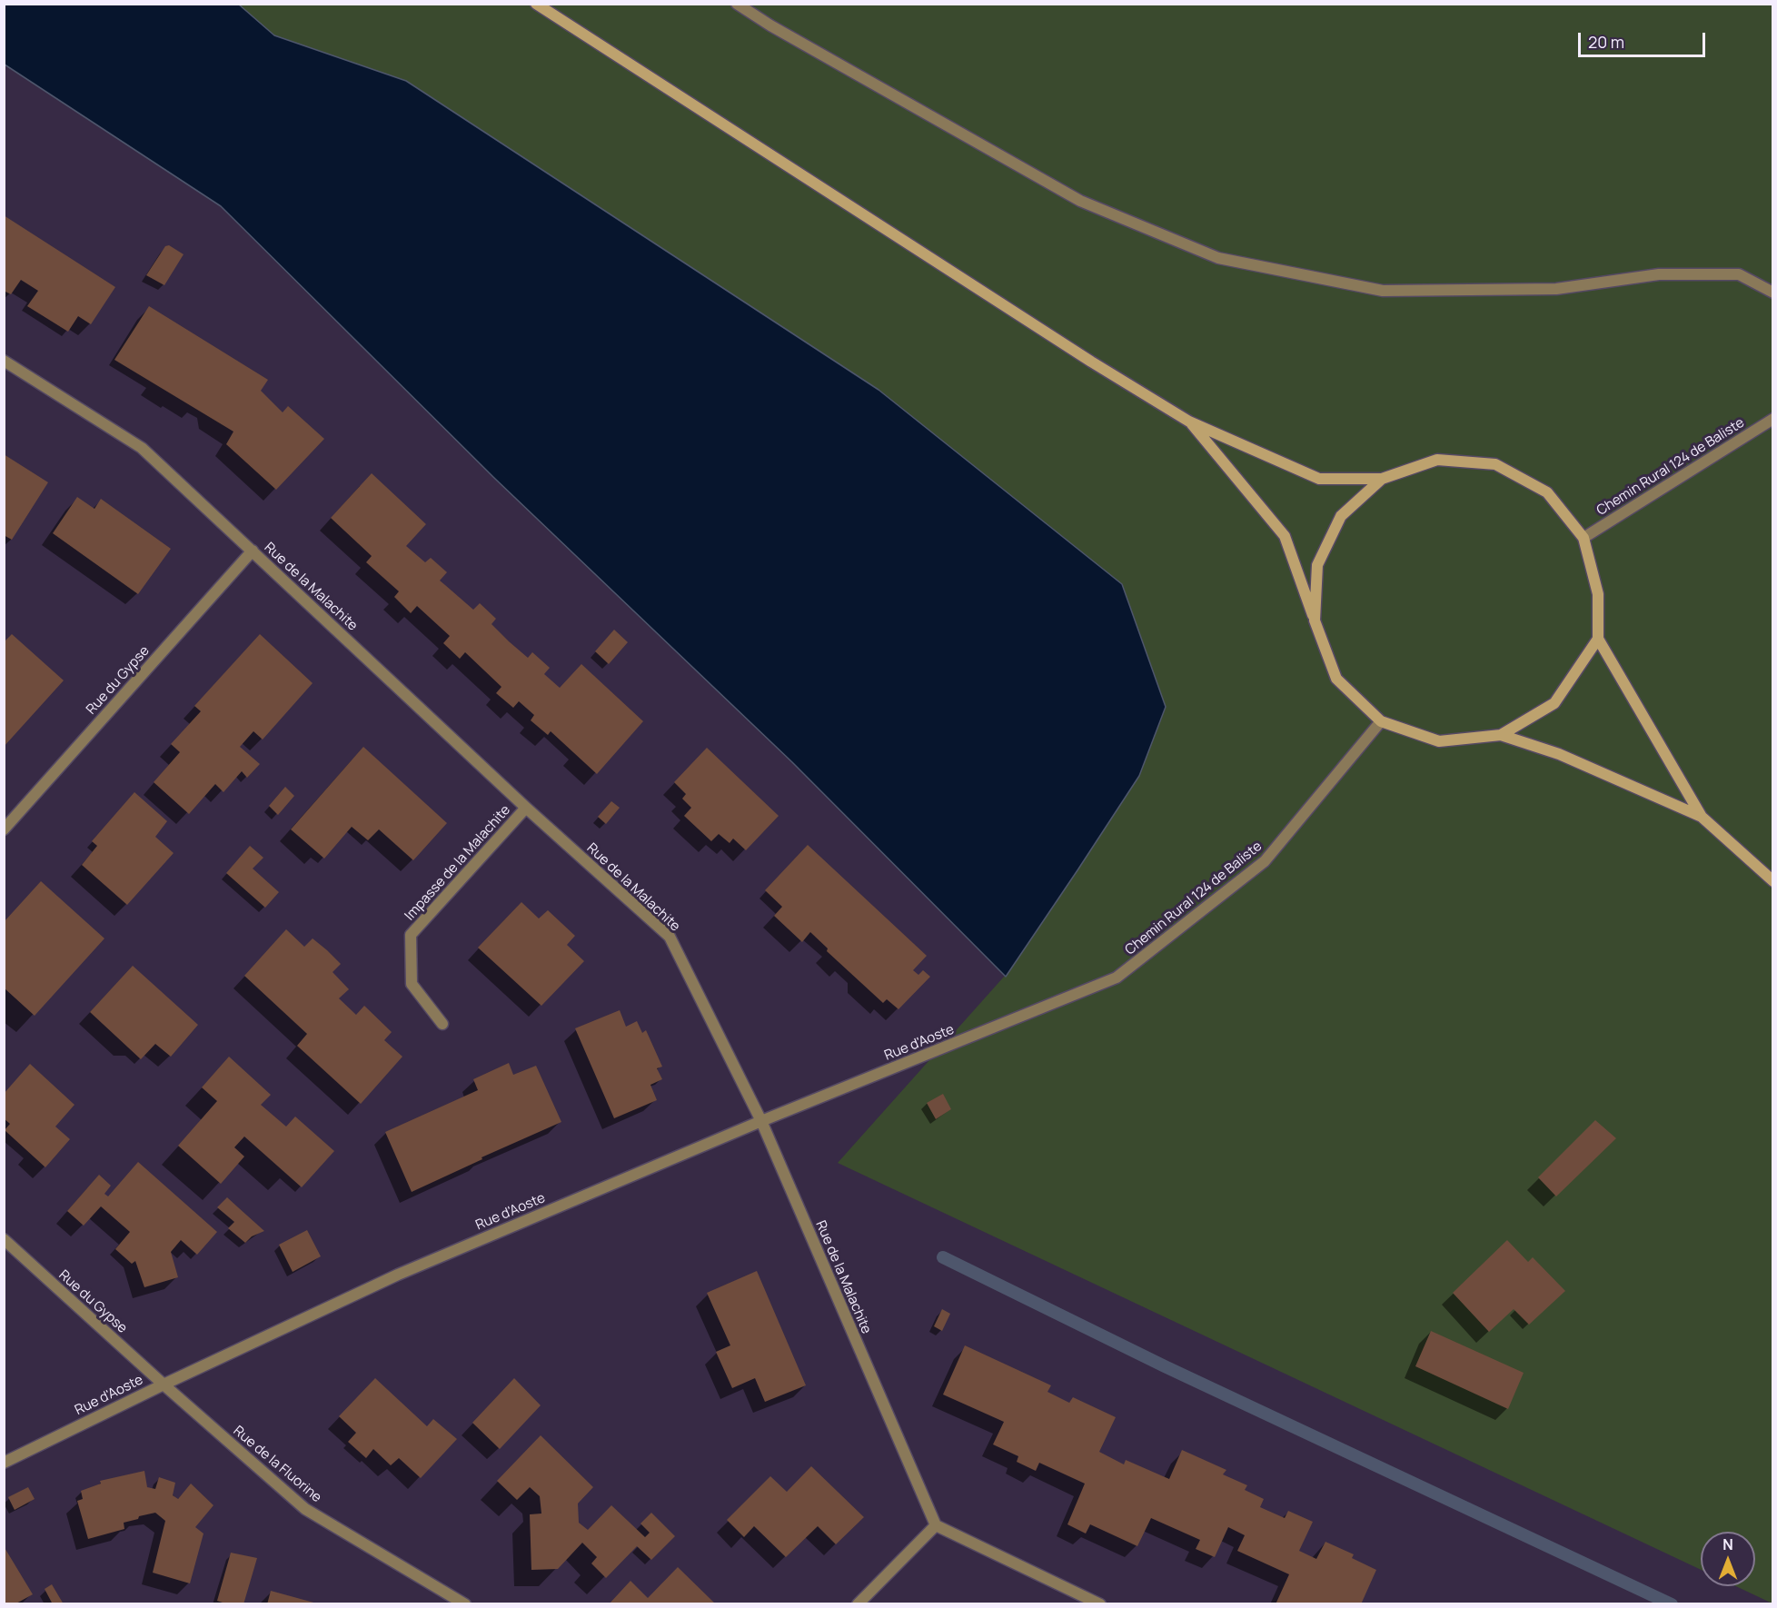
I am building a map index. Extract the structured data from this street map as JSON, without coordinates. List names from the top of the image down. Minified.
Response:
{"streets":{"street":["Chemin Rural 124 de Baliste","Rue de la Malachite","Rue du Gypse","Impasse de la Malachite","Rue d'Aoste","Rue de la Fluorine"]},"crossings":[["Chemin Rural 124 de Baliste","Rue d'Aoste"],["Rue de la Malachite","Rue du Gypse"],["Rue de la Malachite","Impasse de la Malachite"],["Rue de la Malachite","Rue d'Aoste"],["Rue du Gypse","Rue d'Aoste"],["Rue du Gypse","Rue de la Fluorine"],["Rue d'Aoste","Rue de la Fluorine"]],"scale_bar":"20 m","north":"top"}
